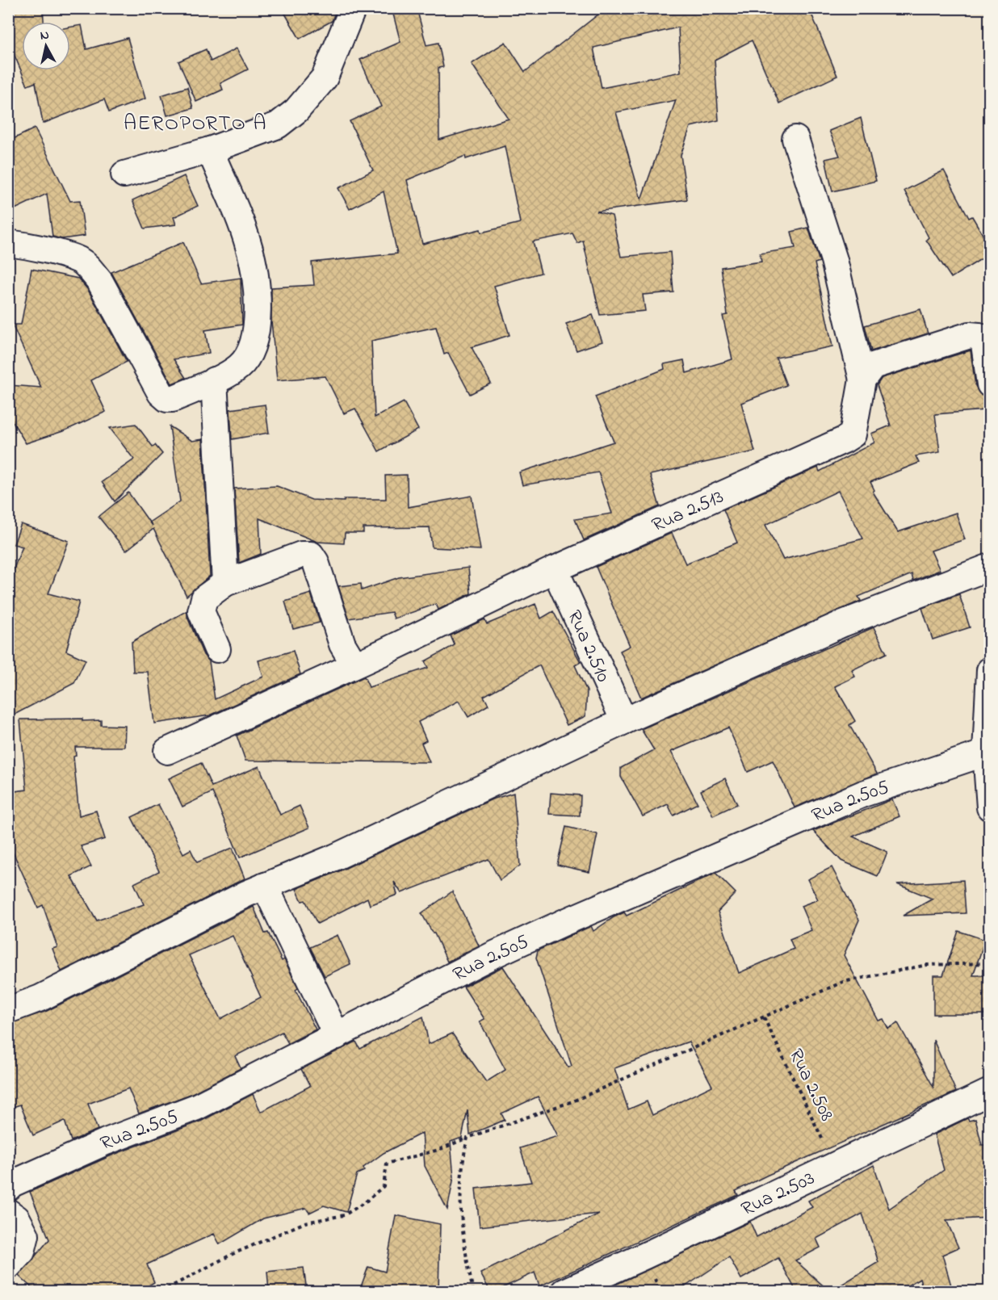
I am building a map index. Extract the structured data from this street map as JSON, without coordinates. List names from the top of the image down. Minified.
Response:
{"streets":{"street":["Rua 2.513","Rua 2.510","Rua 2.505","Rua 2.503"],"path":["Rua 2.508"]},"crossings":[["Rua 2.513","Rua 2.510"],["Rua 2.508","Rua 2.503"]],"districts":["AEROPORTO A"],"north":"top"}
